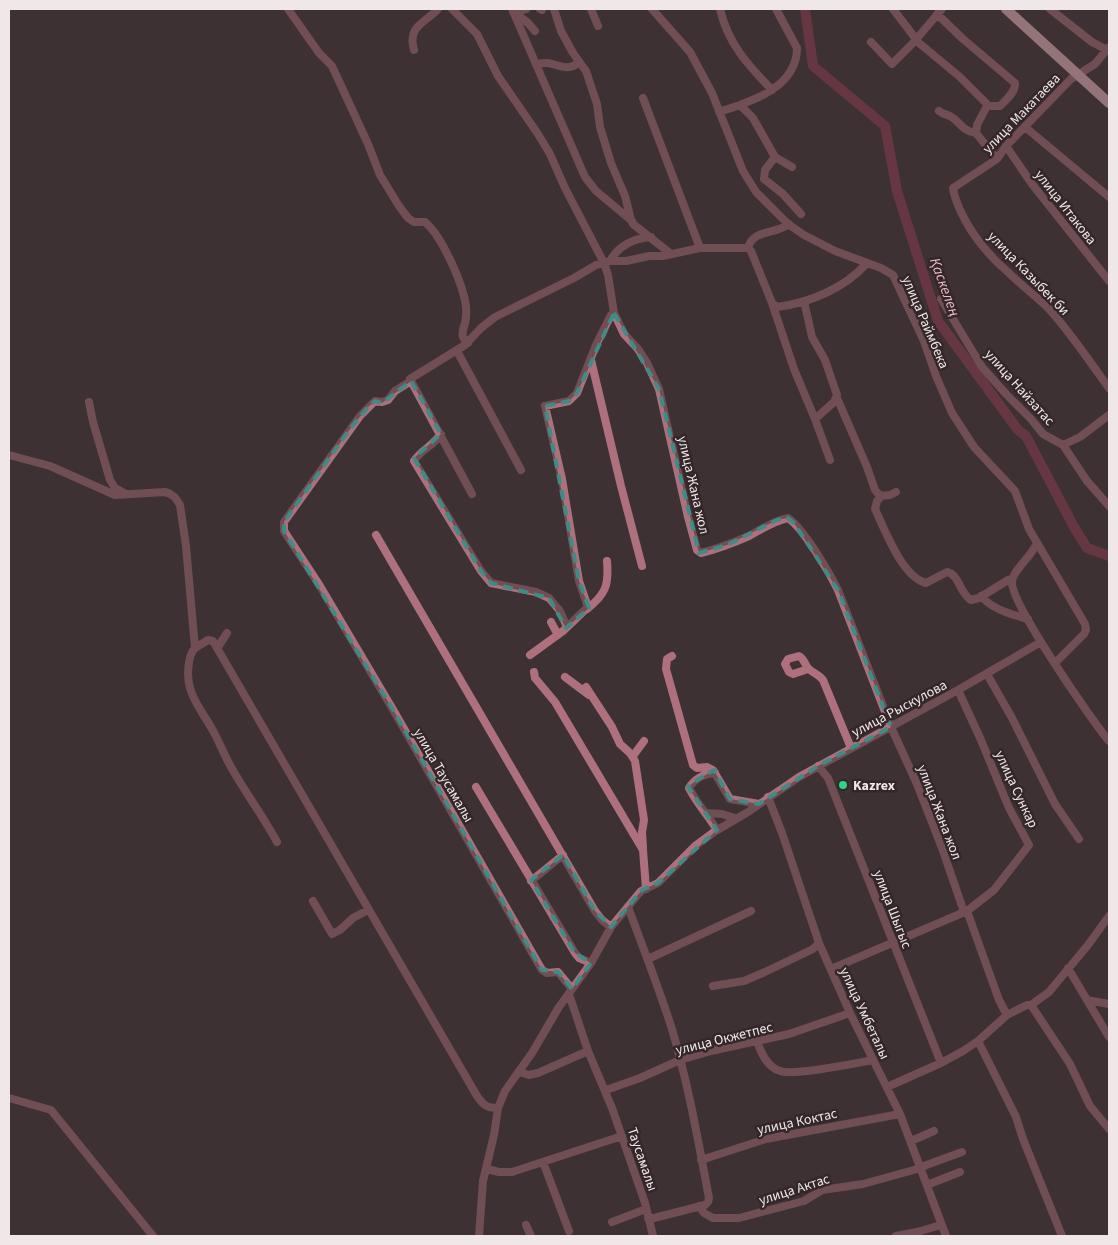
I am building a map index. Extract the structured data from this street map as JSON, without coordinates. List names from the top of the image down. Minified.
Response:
{"streets":{"street":["улица Макатаева","улица Итакова","улица Казыбек би","улица Раймбека","улица Найзатас","улица Жана жол","улица Рыскулова","улица Таусамалы","улица Сункар","улица Шыгыс","улица Умбеталы","улица Окжетпес","улица Коктас","Таусамалы","улица Актас"]},"crossings":[["улица Макатаева","улица Итакова"],["улица Макатаева","улица Казыбек би"],["улица Жана жол","улица Рыскулова"],["улица Жана жол","улица Сункар"],["улица Рыскулова","улица Таусамалы"],["улица Рыскулова","улица Сункар"],["улица Рыскулова","улица Шыгыс"],["улица Рыскулова","улица Умбеталы"],["улица Таусамалы","улица Окжетпес"],["улица Таусамалы","Таусамалы"],["улица Сункар","улица Шыгыс"],["улица Сункар","улица Умбеталы"],["улица Умбеталы","улица Окжетпес"],["улица Умбеталы","улица Коктас"],["улица Умбеталы","улица Актас"],["улица Окжетпес","Таусамалы"]],"water":["Қаскелең"],"places":["Kazrex"]}
